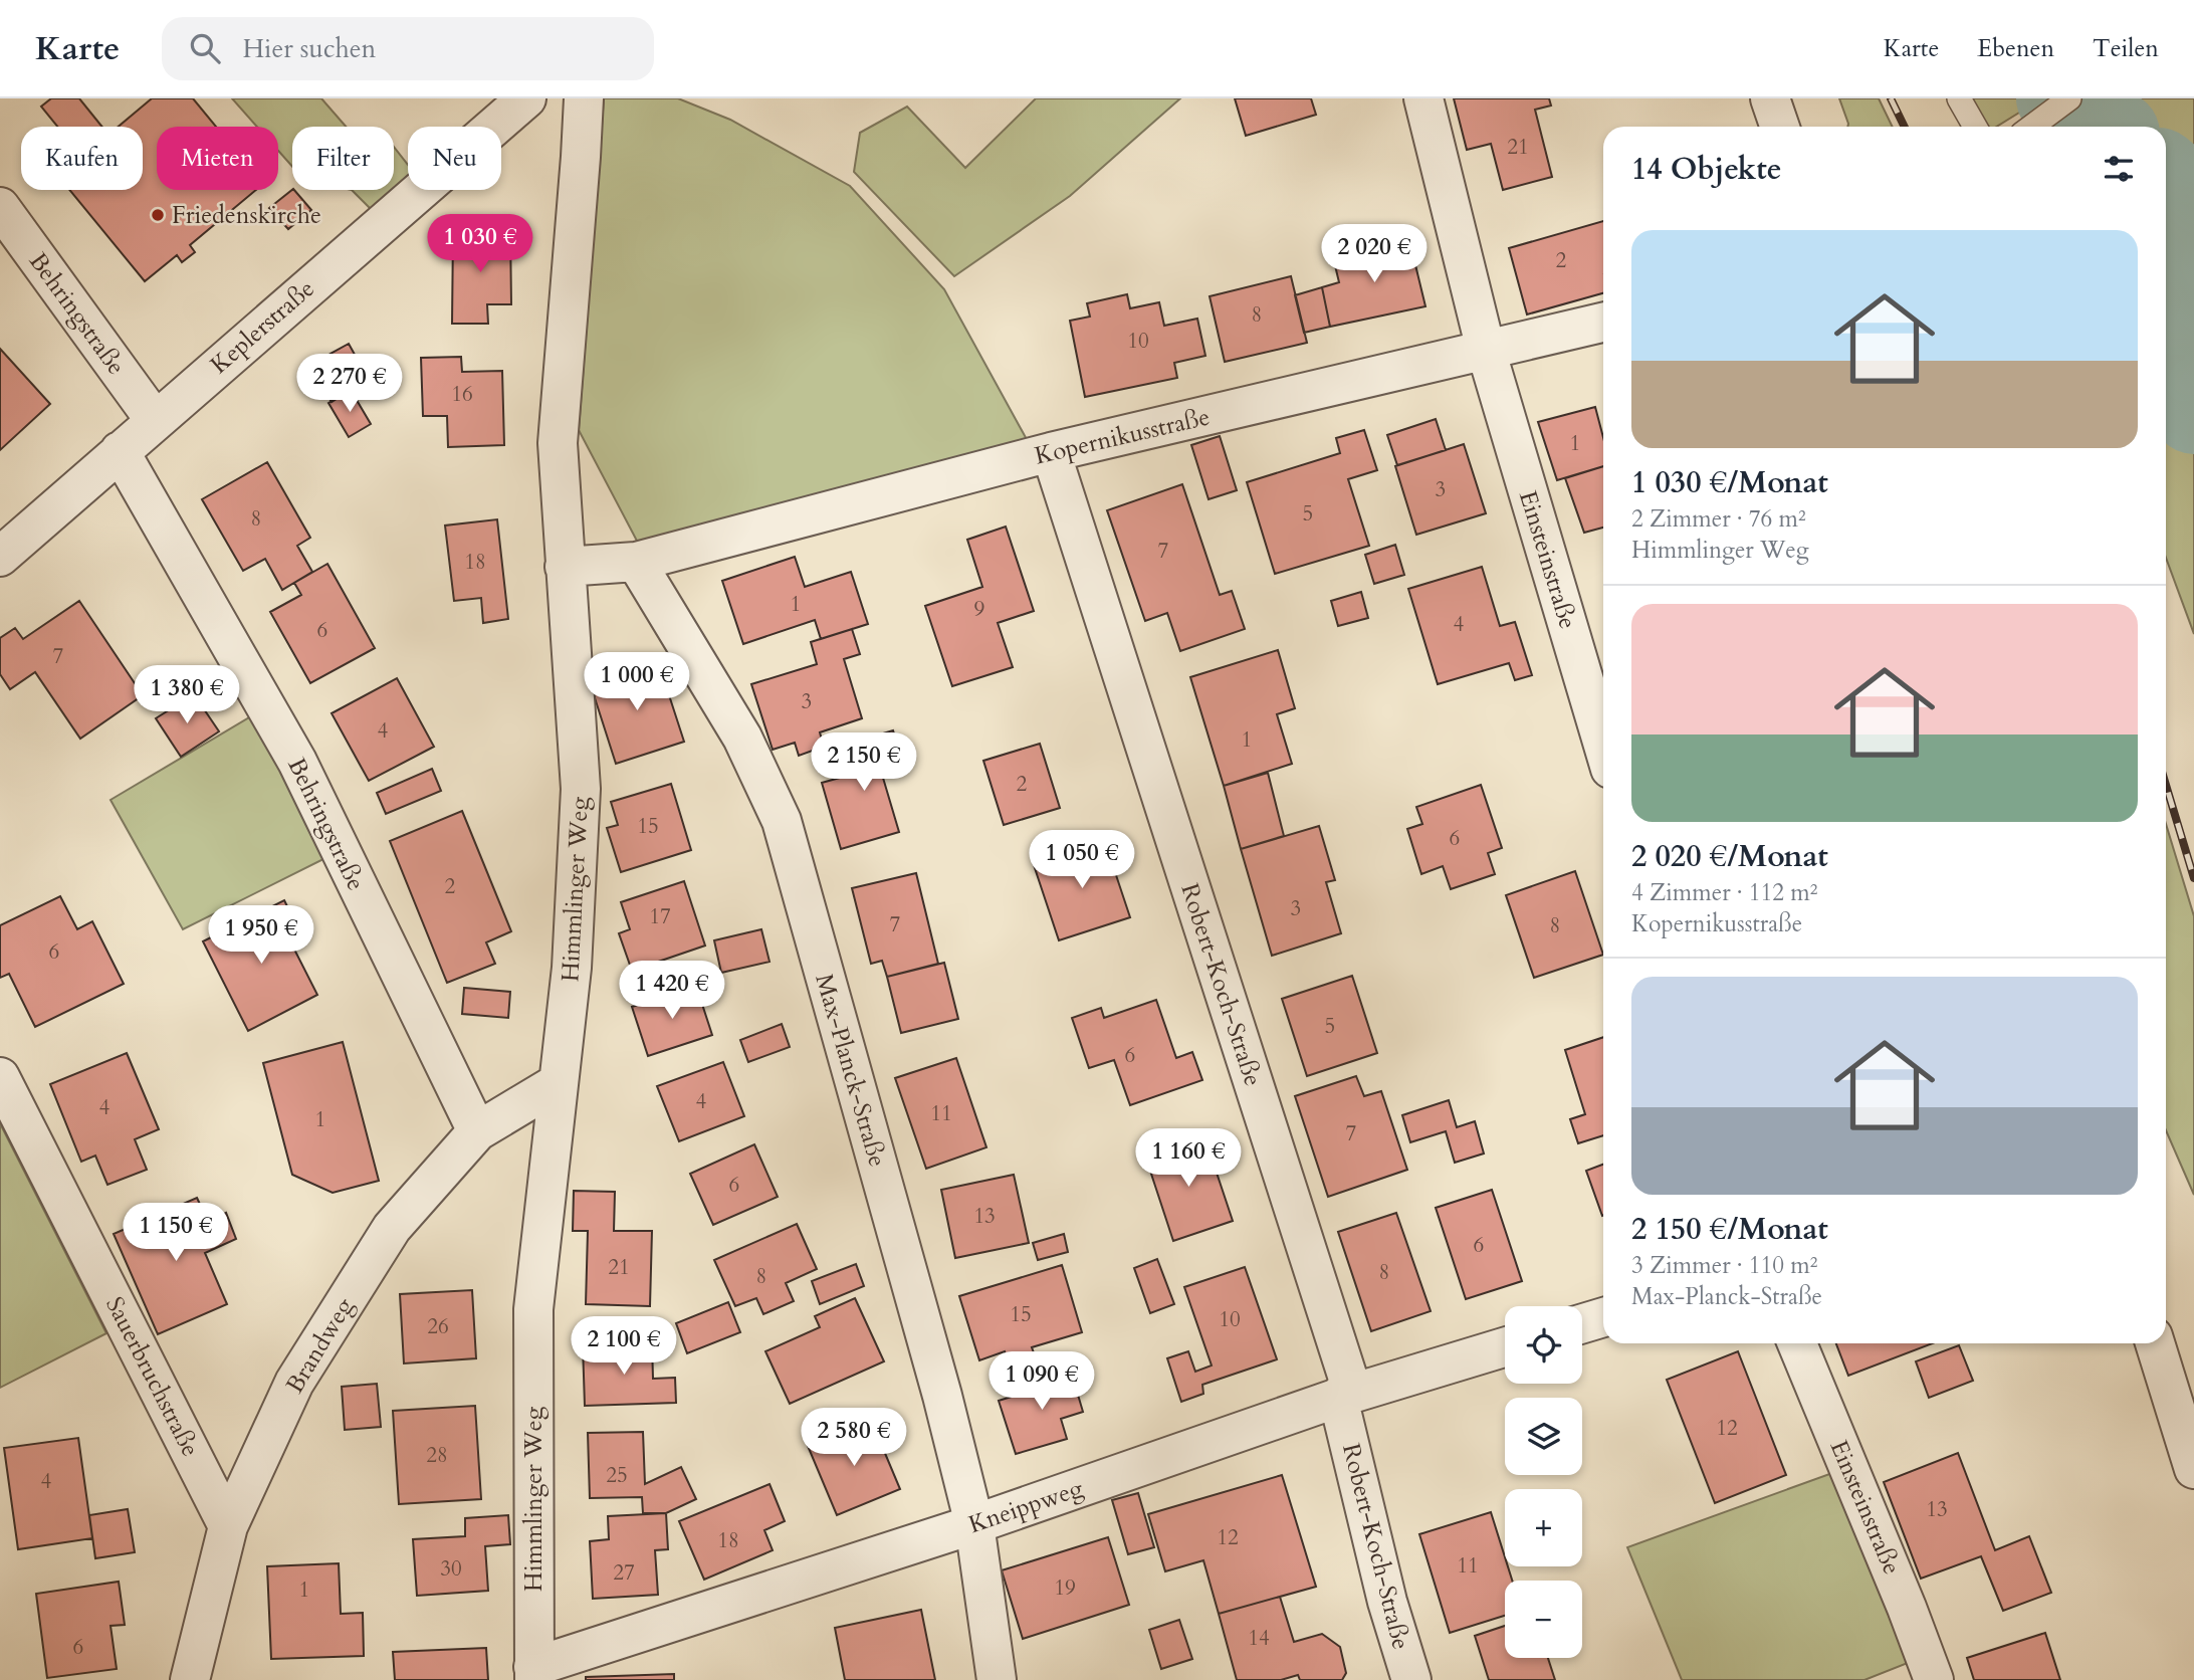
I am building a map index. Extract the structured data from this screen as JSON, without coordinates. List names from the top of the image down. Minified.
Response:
{"streets":{"street":["Behringstraße","Keplerstraße","Kopernikusstraße","Einsteinstraße","Himmlinger Weg","Robert-Koch-Straße","Max-Planck-Straße","Brandweg","Sauerbruchstraße","Kneippweg"]},"crossings":[["Behringstraße","Keplerstraße"],["Behringstraße","Brandweg"],["Kopernikusstraße","Einsteinstraße"],["Kopernikusstraße","Robert-Koch-Straße"],["Kopernikusstraße","Max-Planck-Straße"],["Himmlinger Weg","Brandweg"],["Himmlinger Weg","Kneippweg"],["Robert-Koch-Straße","Kneippweg"],["Max-Planck-Straße","Kneippweg"],["Brandweg","Sauerbruchstraße"]],"places":["Friedenskirche"],"house_numbers":["21","2","8","10","16","1","3","5","8","7","18","1","9","4","6","7","3","4","1","2","15","6","2","3","17","7","8","6","5","6","4","4","11","1","7","6","13","6","21","8","8","15","10","26","12","28","25","4","13","12","18","11","30","27","19","1","14","6"],"page":{"header":"Karte","search":"Hier suchen","nav":["Karte","Ebenen","Teilen"],"chip":["Kaufen","Mieten","Filter","Neu"],"heading":"14 Objekte","list":[{"name":"1 030 €/Monat","note":"2 Zimmer · 76 m² · Himmlinger Weg"},{"name":"2 020 €/Monat","note":"4 Zimmer · 112 m² · Kopernikusstraße"},{"name":"2 150 €/Monat","note":"3 Zimmer · 110 m² · Max-Planck-Straße"}],"price":["1 030 €","2 020 €","2 270 €","1 000 €","1 380 €","2 150 €","1 050 €","1 950 €","1 420 €","1 160 €","1 150 €","2 100 €","1 090 €","2 580 €"],"map_buttons":["+","−"]}}
